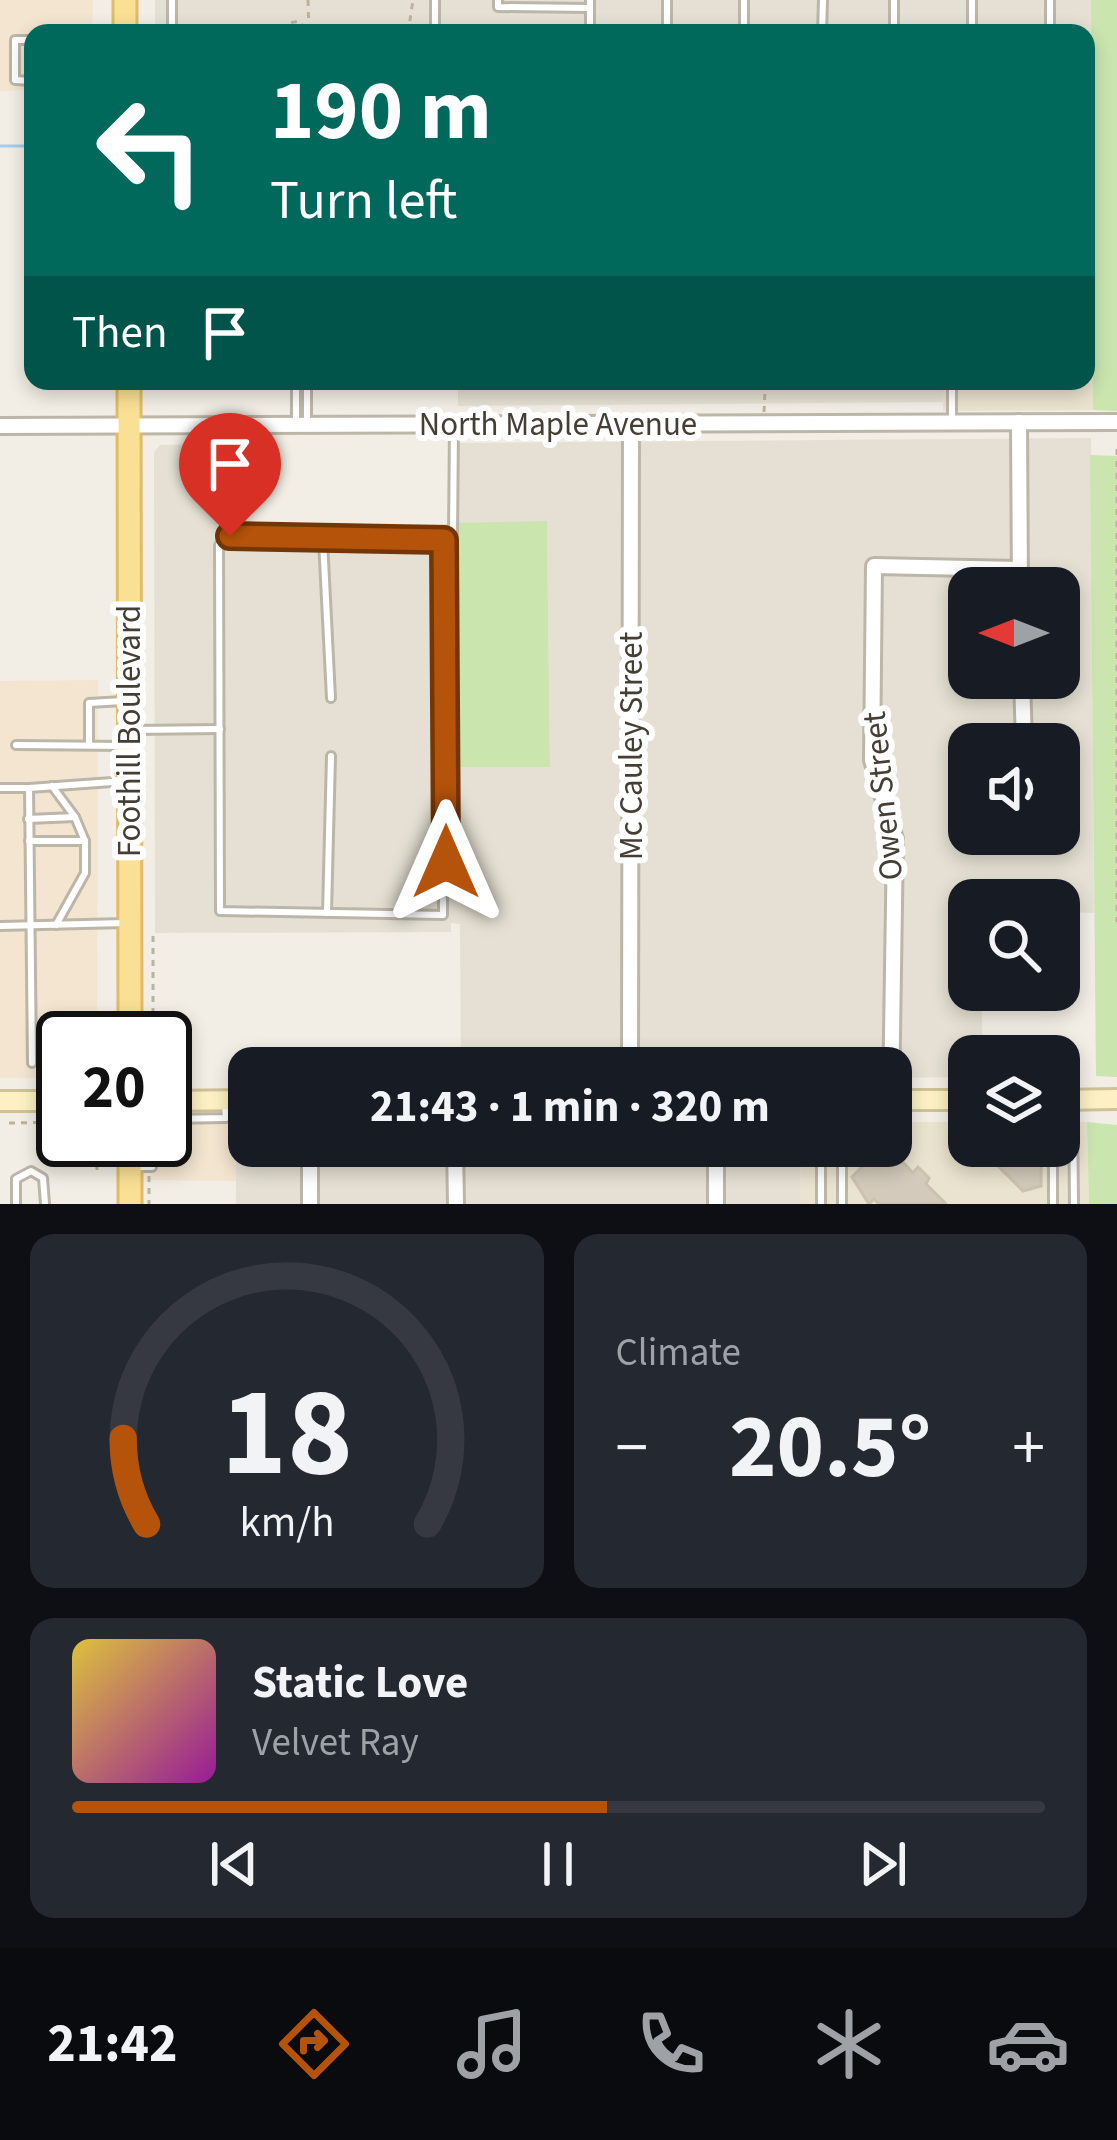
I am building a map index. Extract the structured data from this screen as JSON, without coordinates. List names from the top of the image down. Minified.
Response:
{"streets":{"main road":["Foothill Boulevard"],"street":["North Maple Avenue","Mc Cauley Street","Owen Street"]},"crossings":[["North Maple Avenue","Foothill Boulevard"],["North Maple Avenue","Mc Cauley Street"]],"north":"left","page":{"turn":["190 m","Turn left"],"then":"Then","limit":"20","trip":"21:43 · 1 min · 320 m","tile":"Climate","heat":["−","20.5°","+"],"song":["Static Love","Velvet Ray"],"tabs":"21:42","gauge":["18","km/h"]}}
